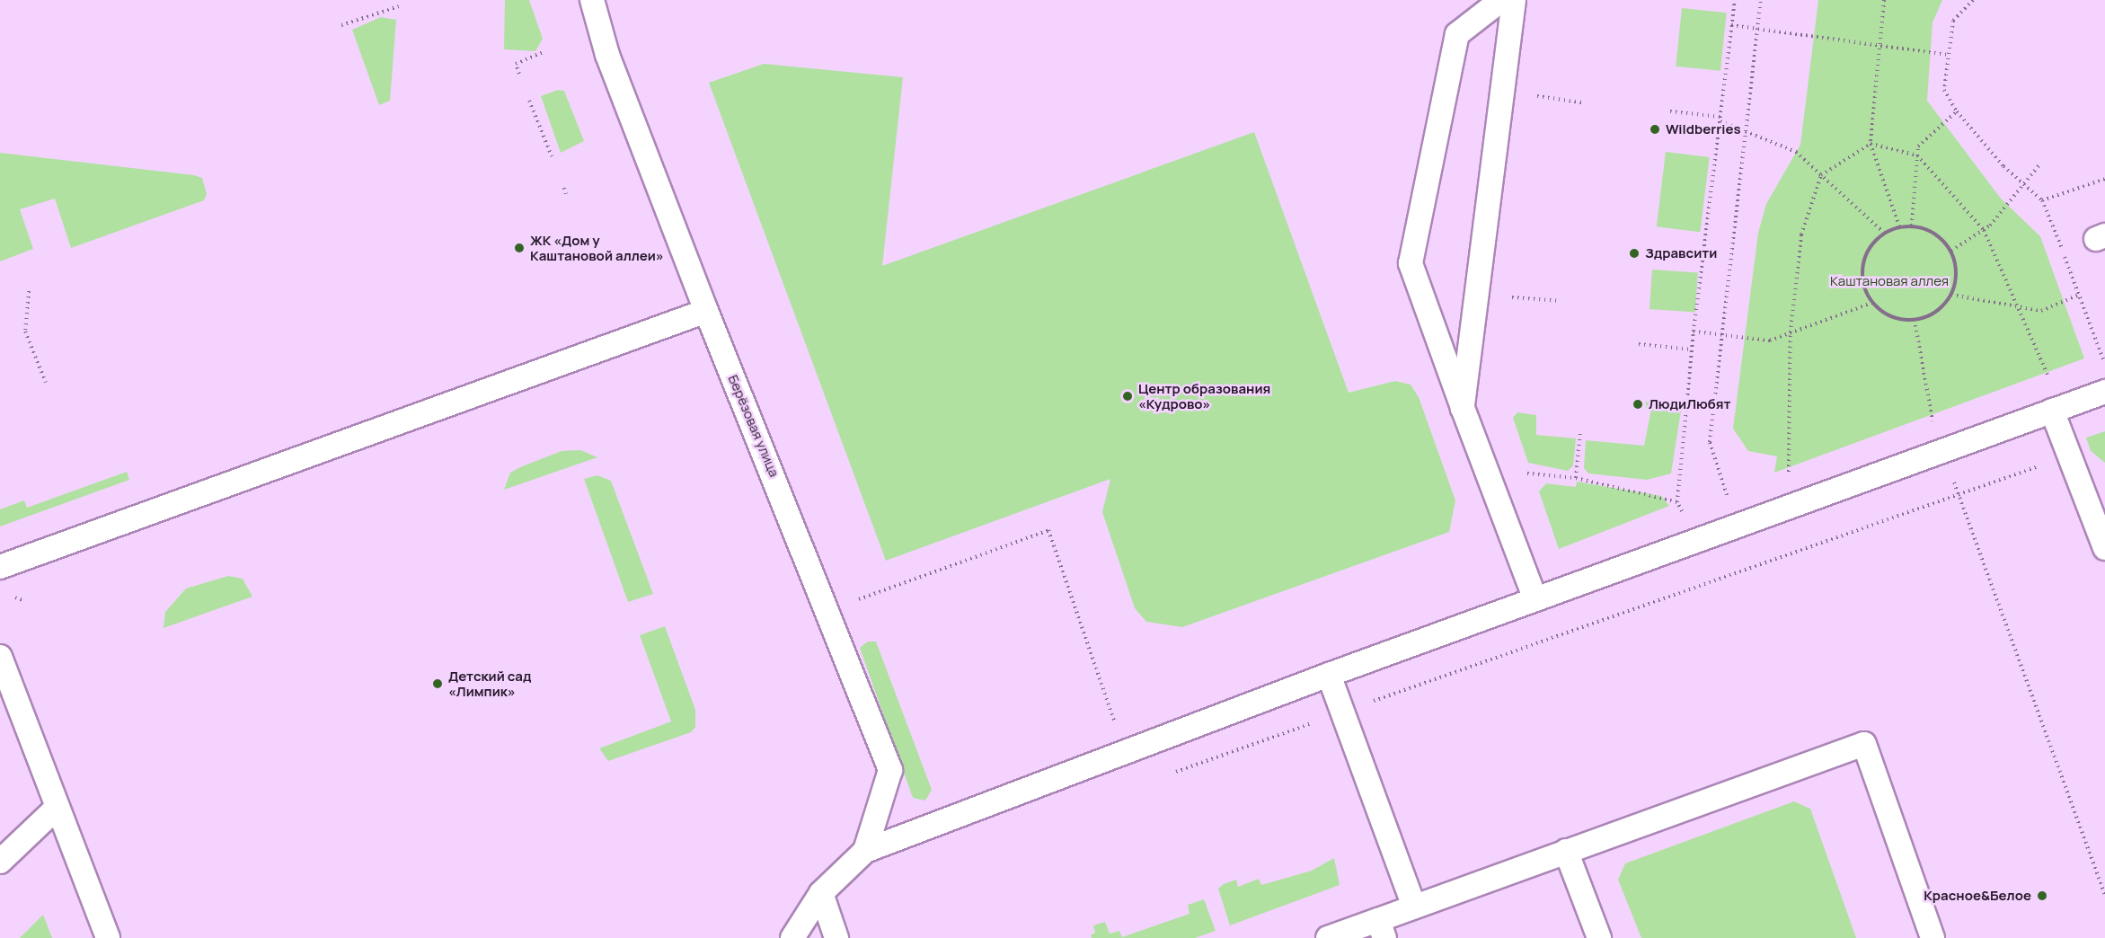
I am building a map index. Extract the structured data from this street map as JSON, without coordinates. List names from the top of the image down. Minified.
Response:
{"streets":{"lane":["Берёзовая улица"]},"parks":["Каштановая аллея"],"places":["Wildberries","ЖК «Дом у Каштановой аллеи»","Здравсити","Центр образования «Кудрово»","ЛюдиЛюбят","Детский сад «Лимпик»","Красное&Белое"]}
